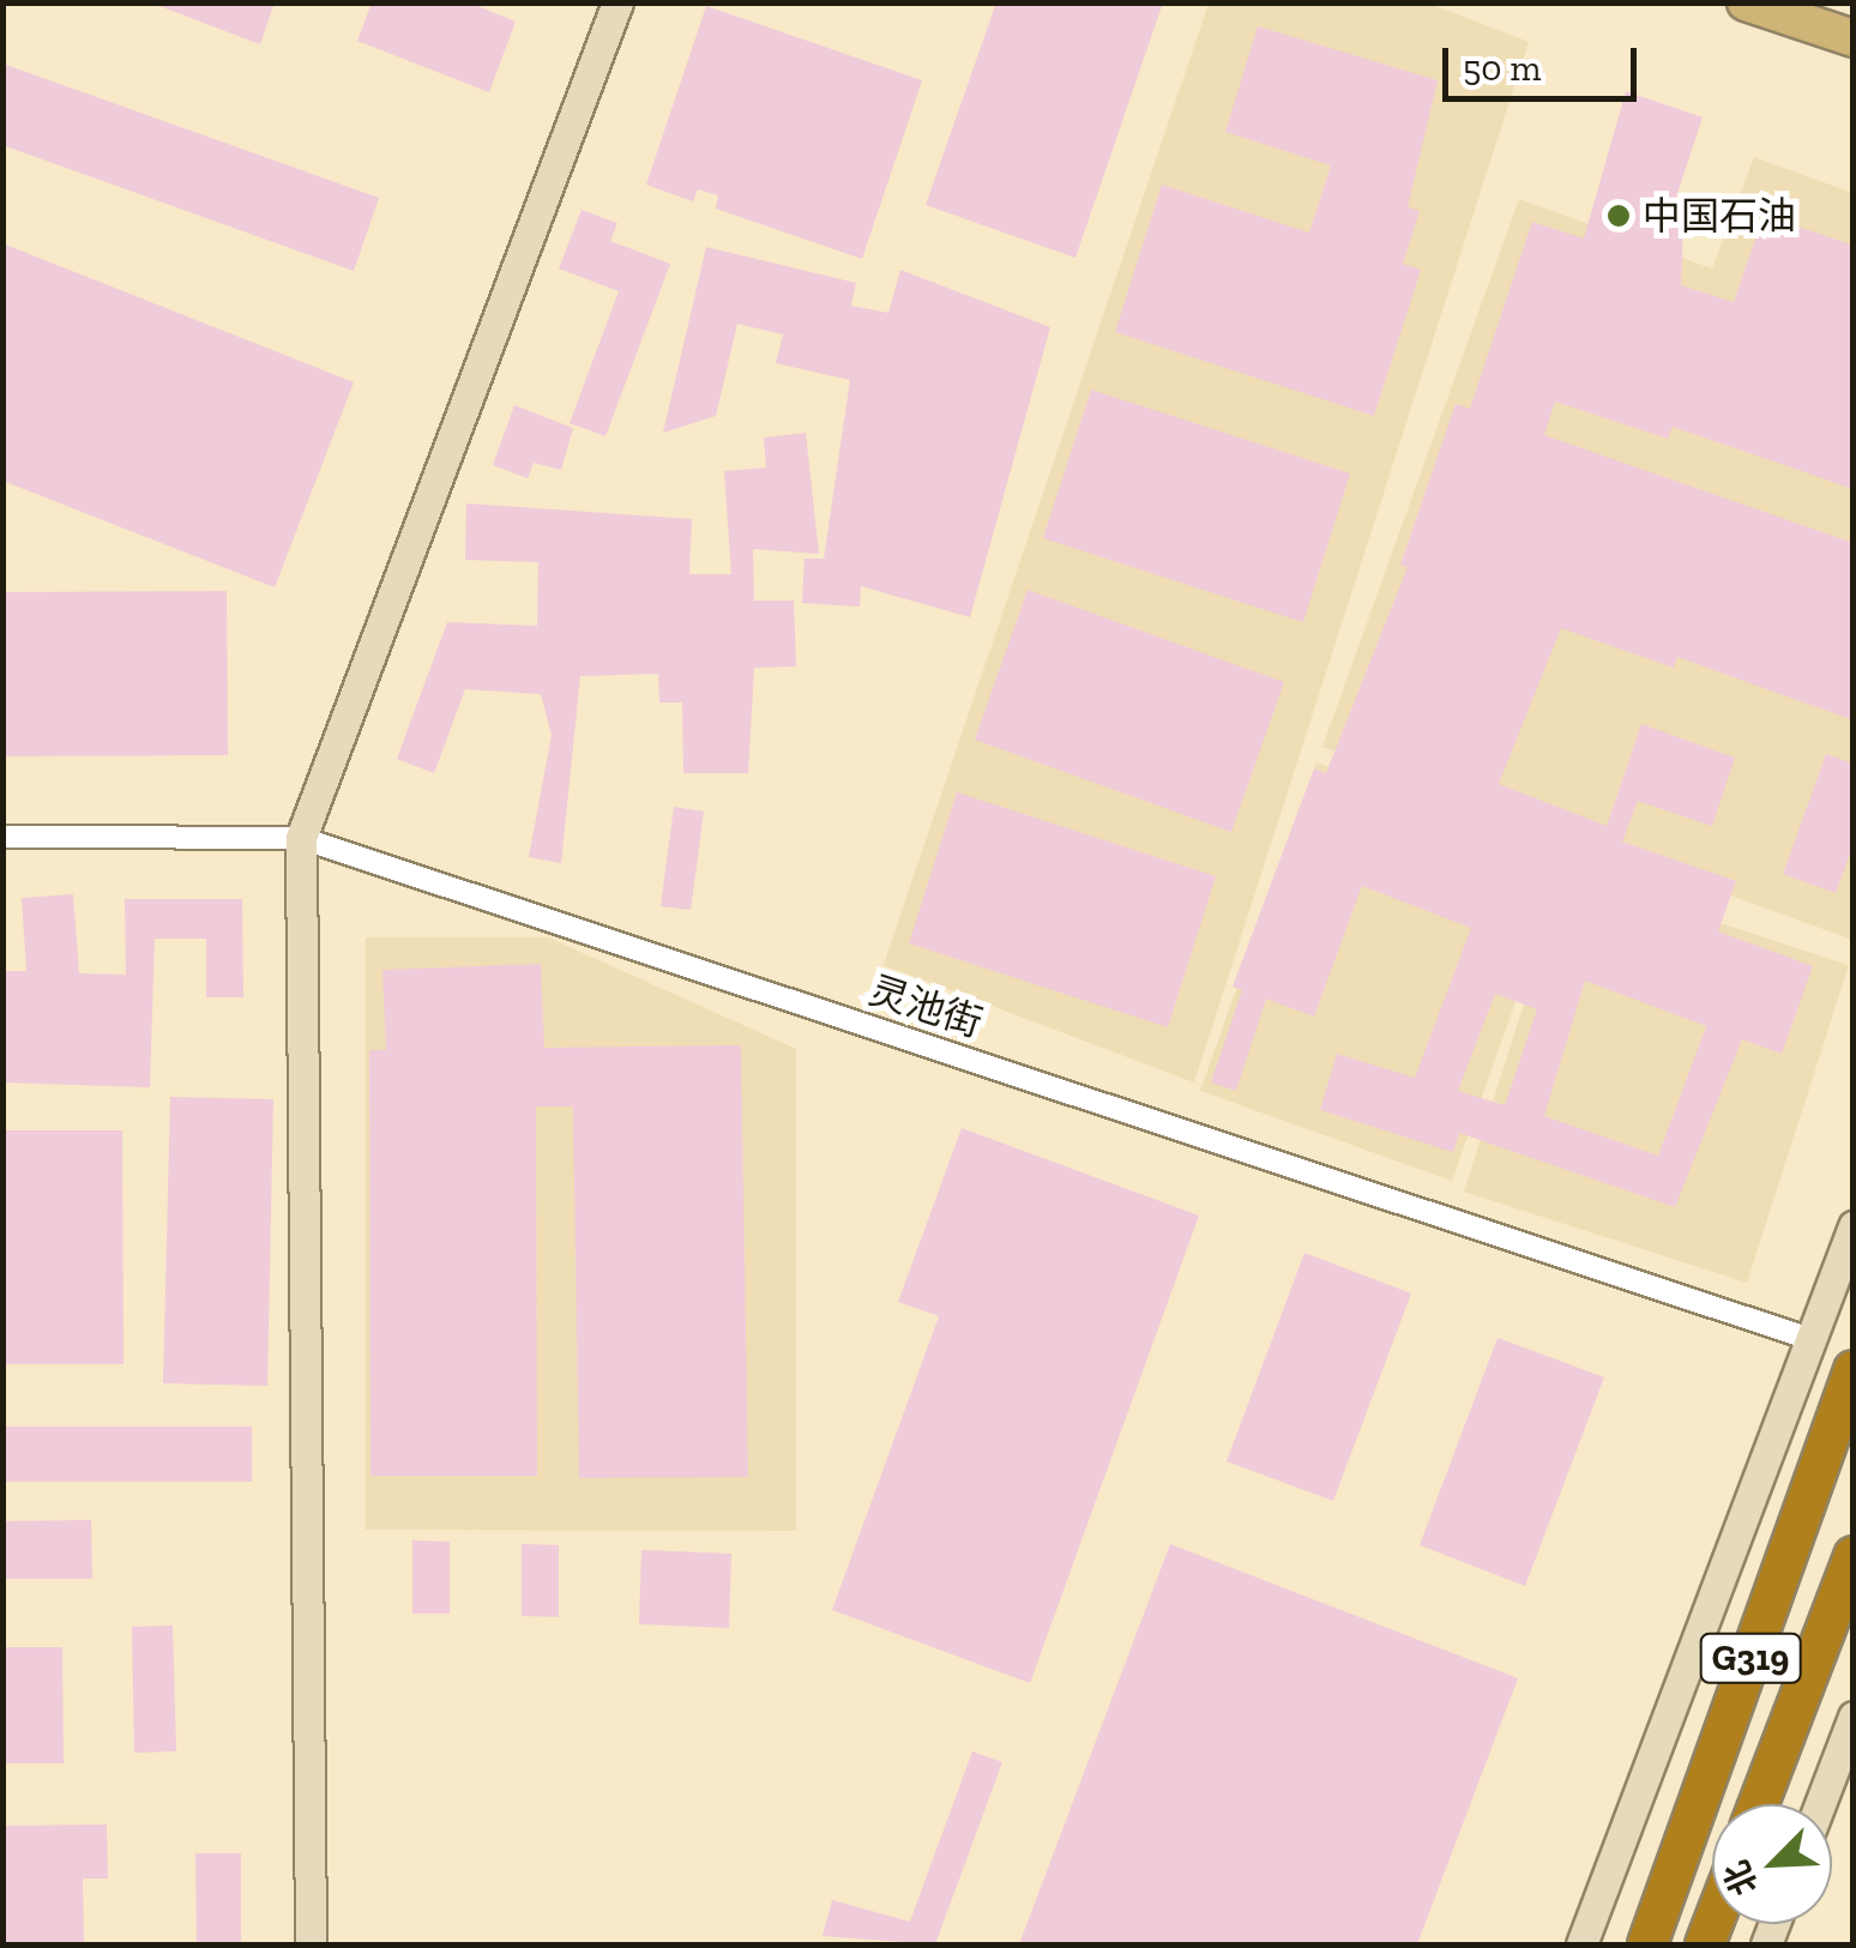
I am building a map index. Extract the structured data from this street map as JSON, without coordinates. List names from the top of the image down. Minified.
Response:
{"streets":{"highway":["G319"],"street":["灵池街"]},"places":["中国石油"],"scale_bar":"50 m","north":"bottom left"}
